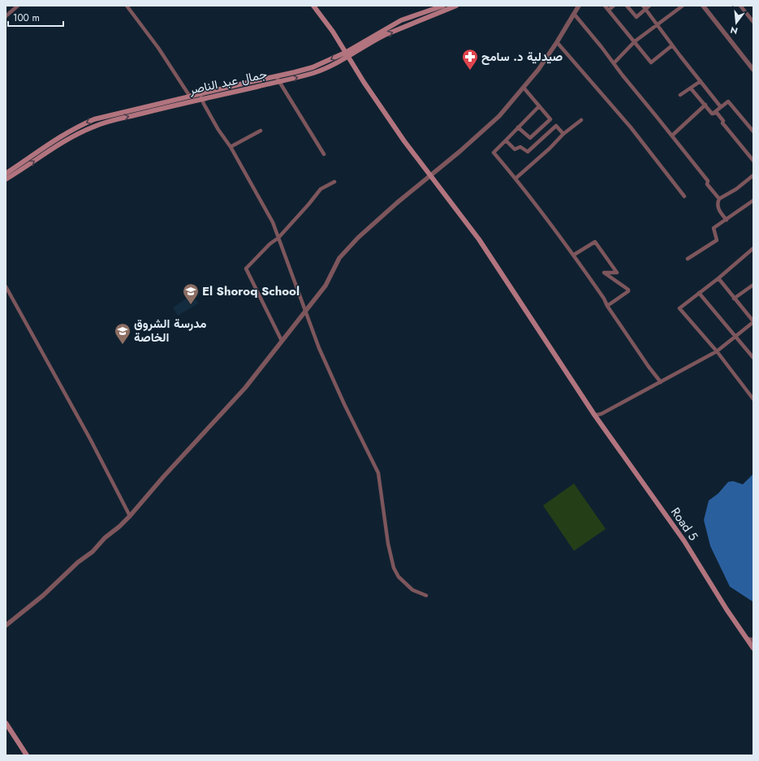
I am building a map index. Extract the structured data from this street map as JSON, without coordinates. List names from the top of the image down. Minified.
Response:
{"streets":{"main road":["جمال عبد الناصر","Road 5"]},"crossings":[["جمال عبد الناصر","Road 5"]],"places":{"pharmacy":["صيدلية د. سامح"],"school or university":["El Shoroq School","مدرسة الشروق الخاصة"]},"scale_bar":"100 m","north":"bottom"}
